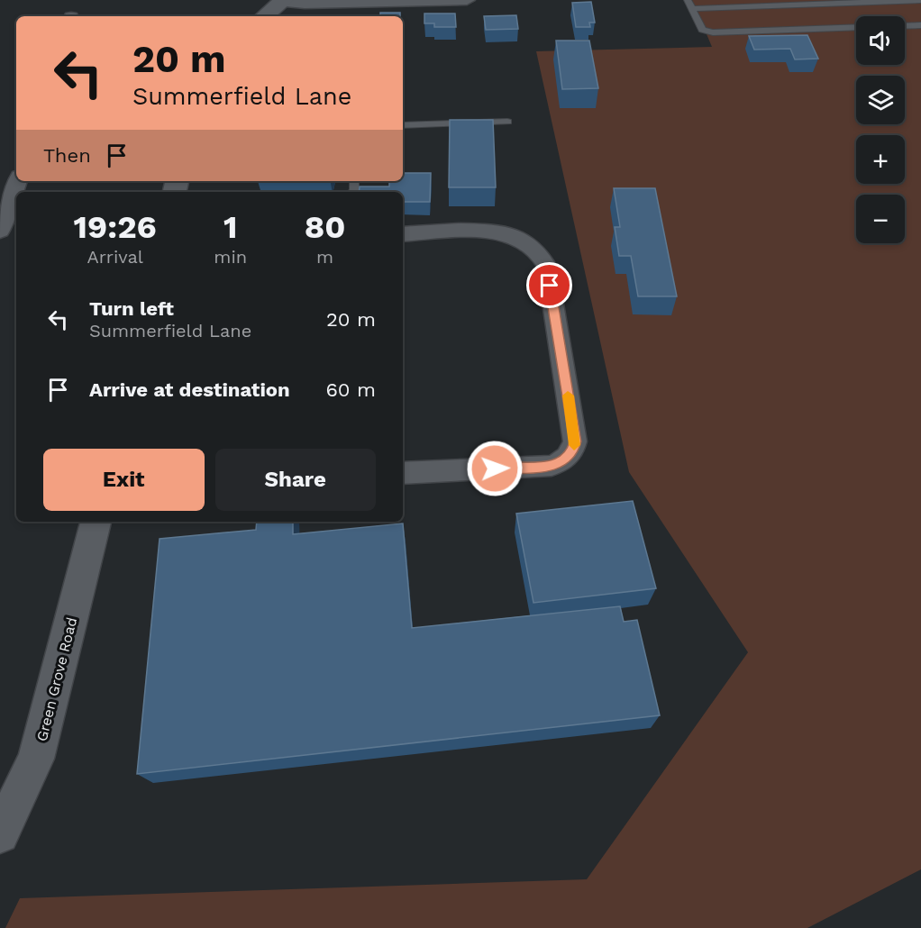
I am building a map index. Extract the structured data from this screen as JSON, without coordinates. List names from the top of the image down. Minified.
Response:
{"streets":{"street":["Green Grove Road"]},"page":{"map_buttons":["+","−"],"turn":["20 m","Summerfield Lane"],"then":"Then","eta":["19:26","Arrival","1","min","80","m"],"list":[{"name":"Turn left","note":"Summerfield Lane","value":"20 m"},{"name":"Arrive at destination","value":"60 m"}],"buttons":["Exit","Share"]}}
